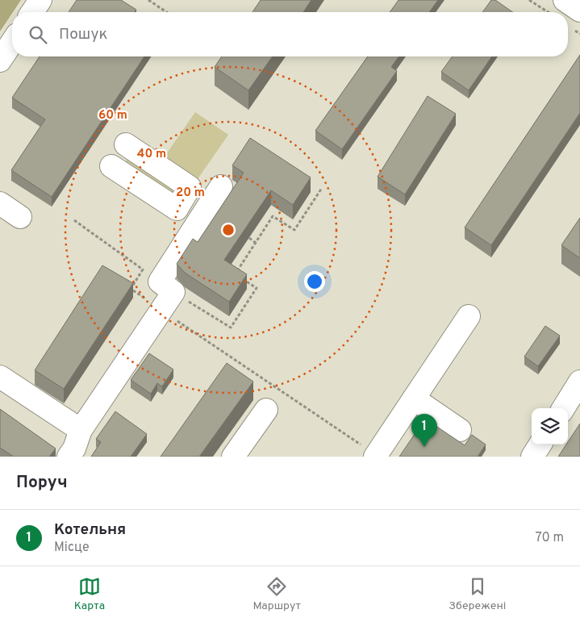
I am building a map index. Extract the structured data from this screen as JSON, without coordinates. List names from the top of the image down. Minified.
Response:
{"page":{"search":"Пошук","pins":"1","heading":"Поруч","list":[{"mark":"1","name":"Котельня","note":"Місце","value":"70 m"}],"nav":["Карта","Маршрут","Збережені"]},"rings":["60 m","40 m","20 m"]}
